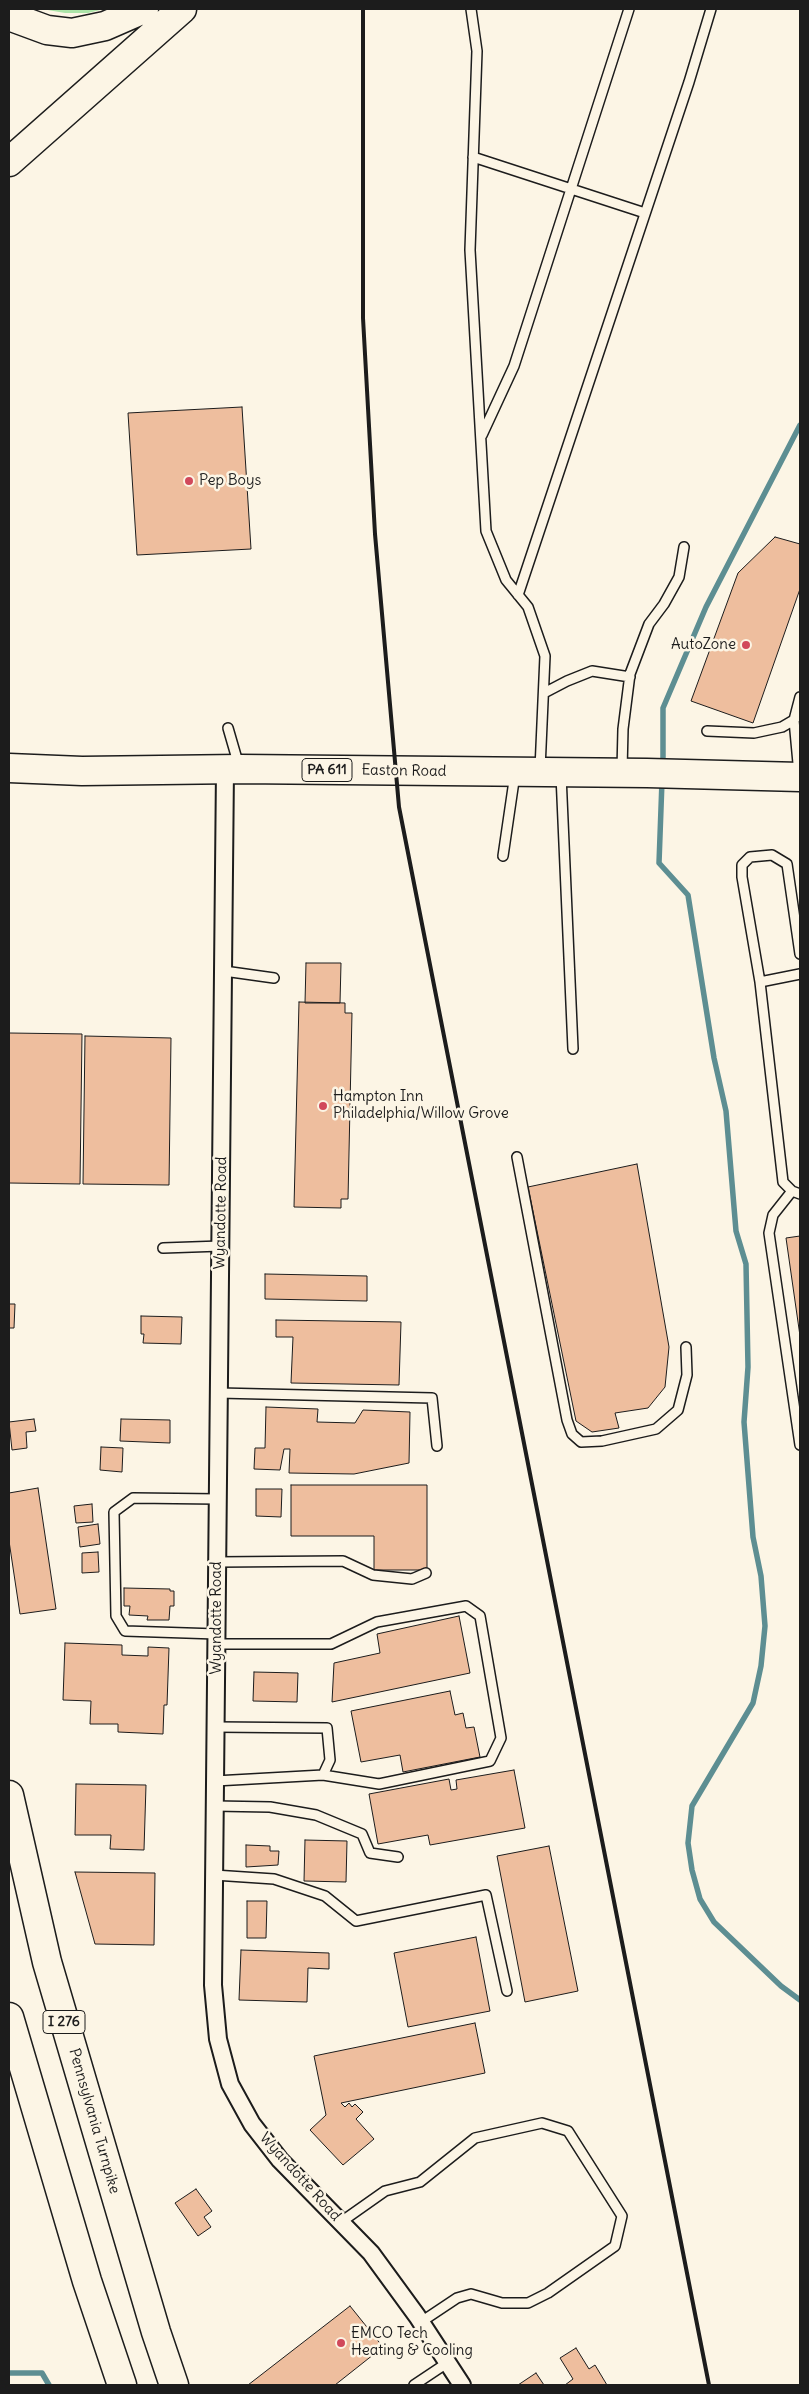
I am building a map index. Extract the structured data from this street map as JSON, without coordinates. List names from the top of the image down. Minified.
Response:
{"streets":{"highway":["PA 611","Easton Road","I 276","Pennsylvania Turnpike"],"street":["Wyandotte Road"]},"crossings":[["Easton Road","Wyandotte Road"]],"places":["Pep Boys","AutoZone","Hampton Inn Philadelphia/Willow Grove","EMCO Tech Heating & Cooling"]}
